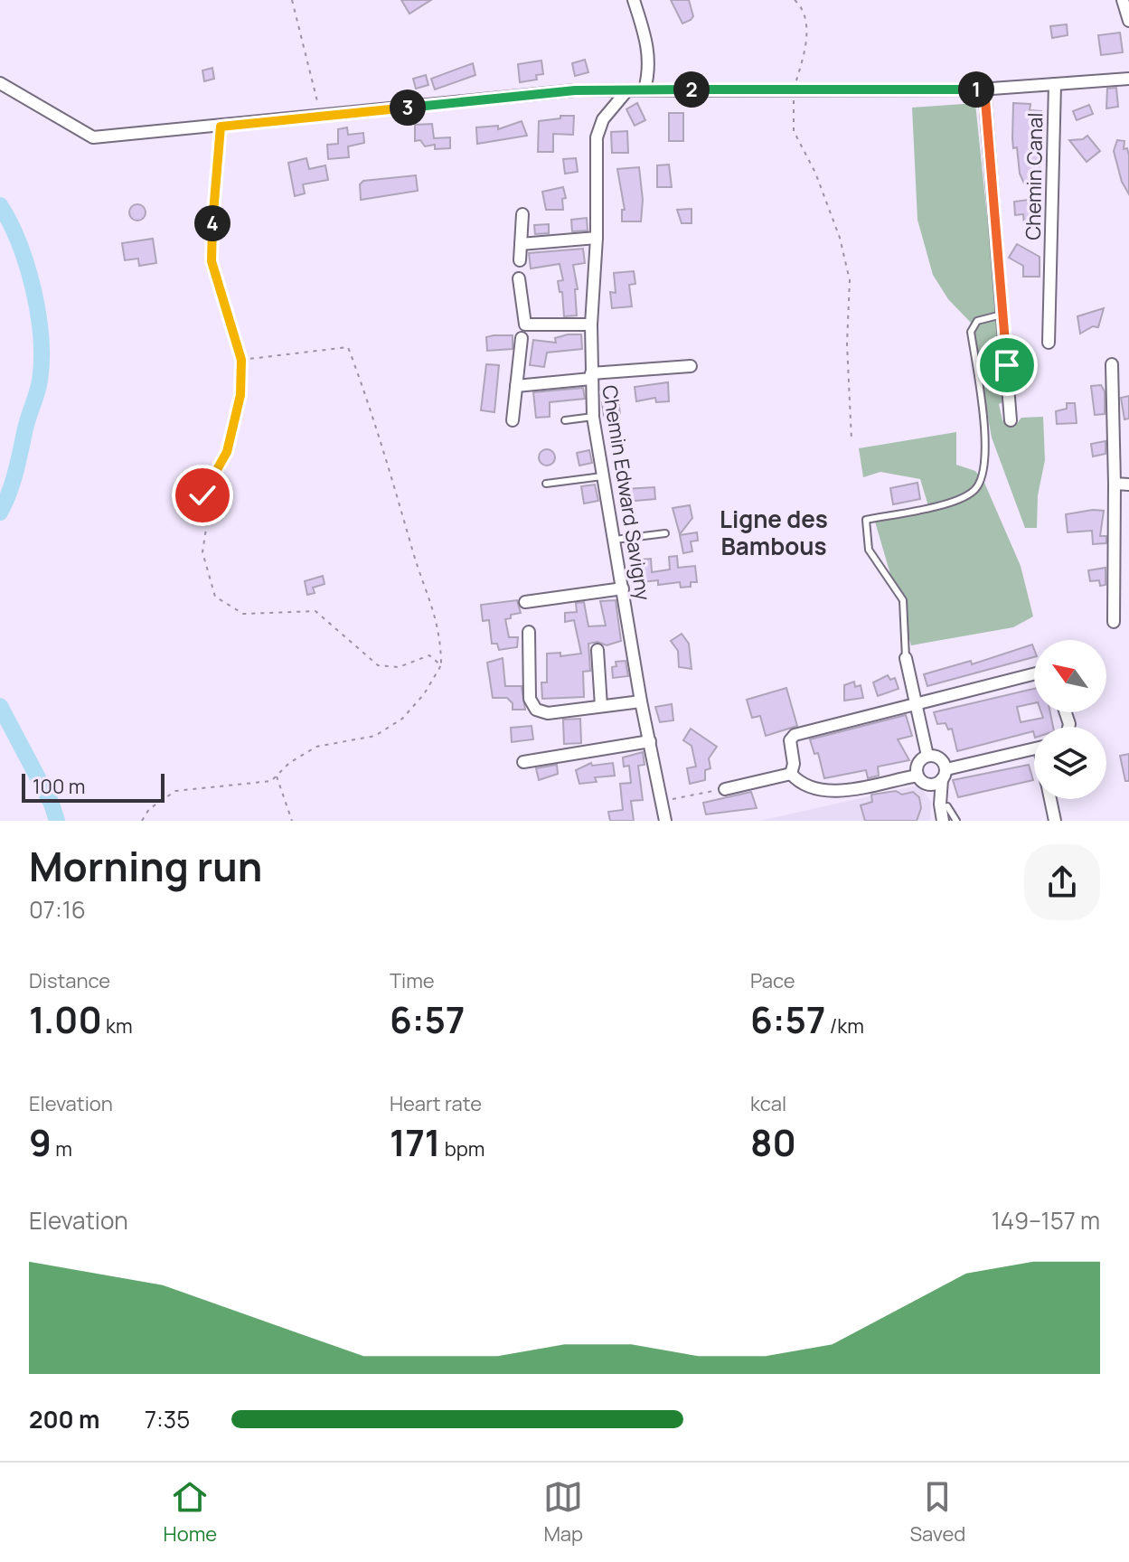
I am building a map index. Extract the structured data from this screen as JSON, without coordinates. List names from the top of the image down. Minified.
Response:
{"streets":{"street":["Chemin Canal","Chemin Edward Savigny"]},"districts":["Ligne des Bambous"],"scale_bar":"100 m","north":"top left","page":{"pins":["1","2","3","4"],"scale":"100 m","heading":["Morning run","07:16"],"stats":[["Distance","1.00 km"],["Time","6:57"],["Pace","6:57 /km"],["Elevation","9 m"],["Heart rate","171 bpm"],["kcal","80"]],"chart":["Elevation","149–157 m"],"list":[{"name":"200 m","note":"7:35"}],"tabs":["Home","Map","Saved"]}}
